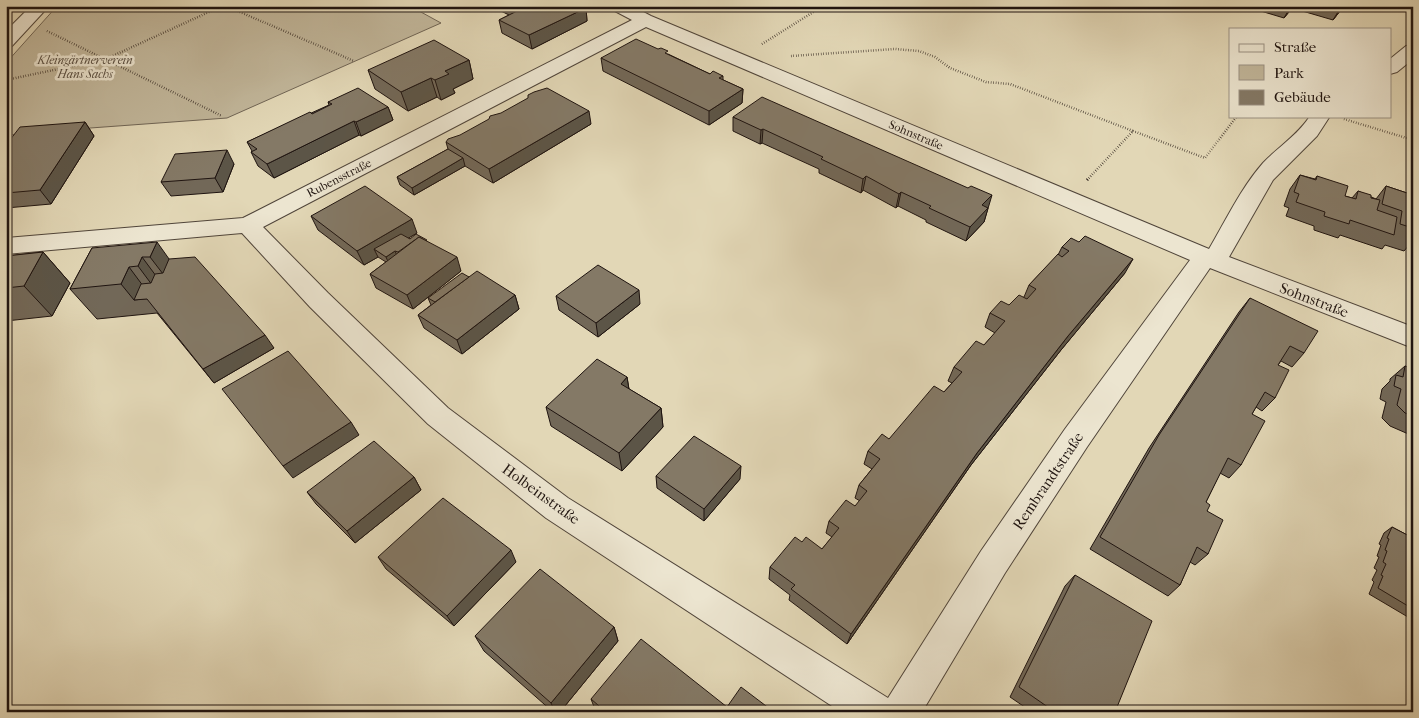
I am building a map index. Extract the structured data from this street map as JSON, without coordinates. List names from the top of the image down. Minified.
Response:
{"streets":{"street":["Sohnstraße","Rubensstraße","Rembrandtstraße","Holbeinstraße"]},"crossings":[["Sohnstraße","Rubensstraße"],["Sohnstraße","Rembrandtstraße"],["Rubensstraße","Holbeinstraße"]],"parks":["Kleingärtnerverein Hans Sachs"],"legend":["Straße","Park","Gebäude"]}
